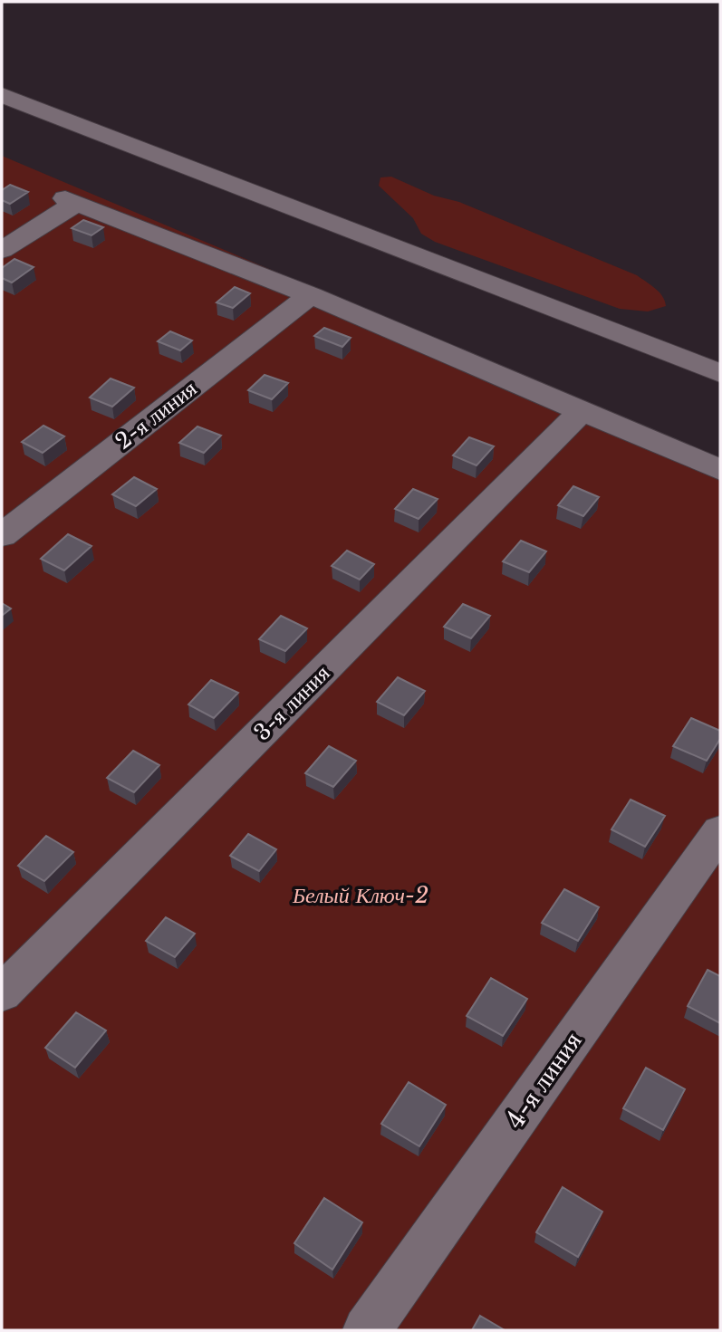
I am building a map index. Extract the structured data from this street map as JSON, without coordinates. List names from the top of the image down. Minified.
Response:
{"streets":{"street":["2-я линия","3-я линия","4-я линия"]},"parks":["Белый Ключ-2"]}
